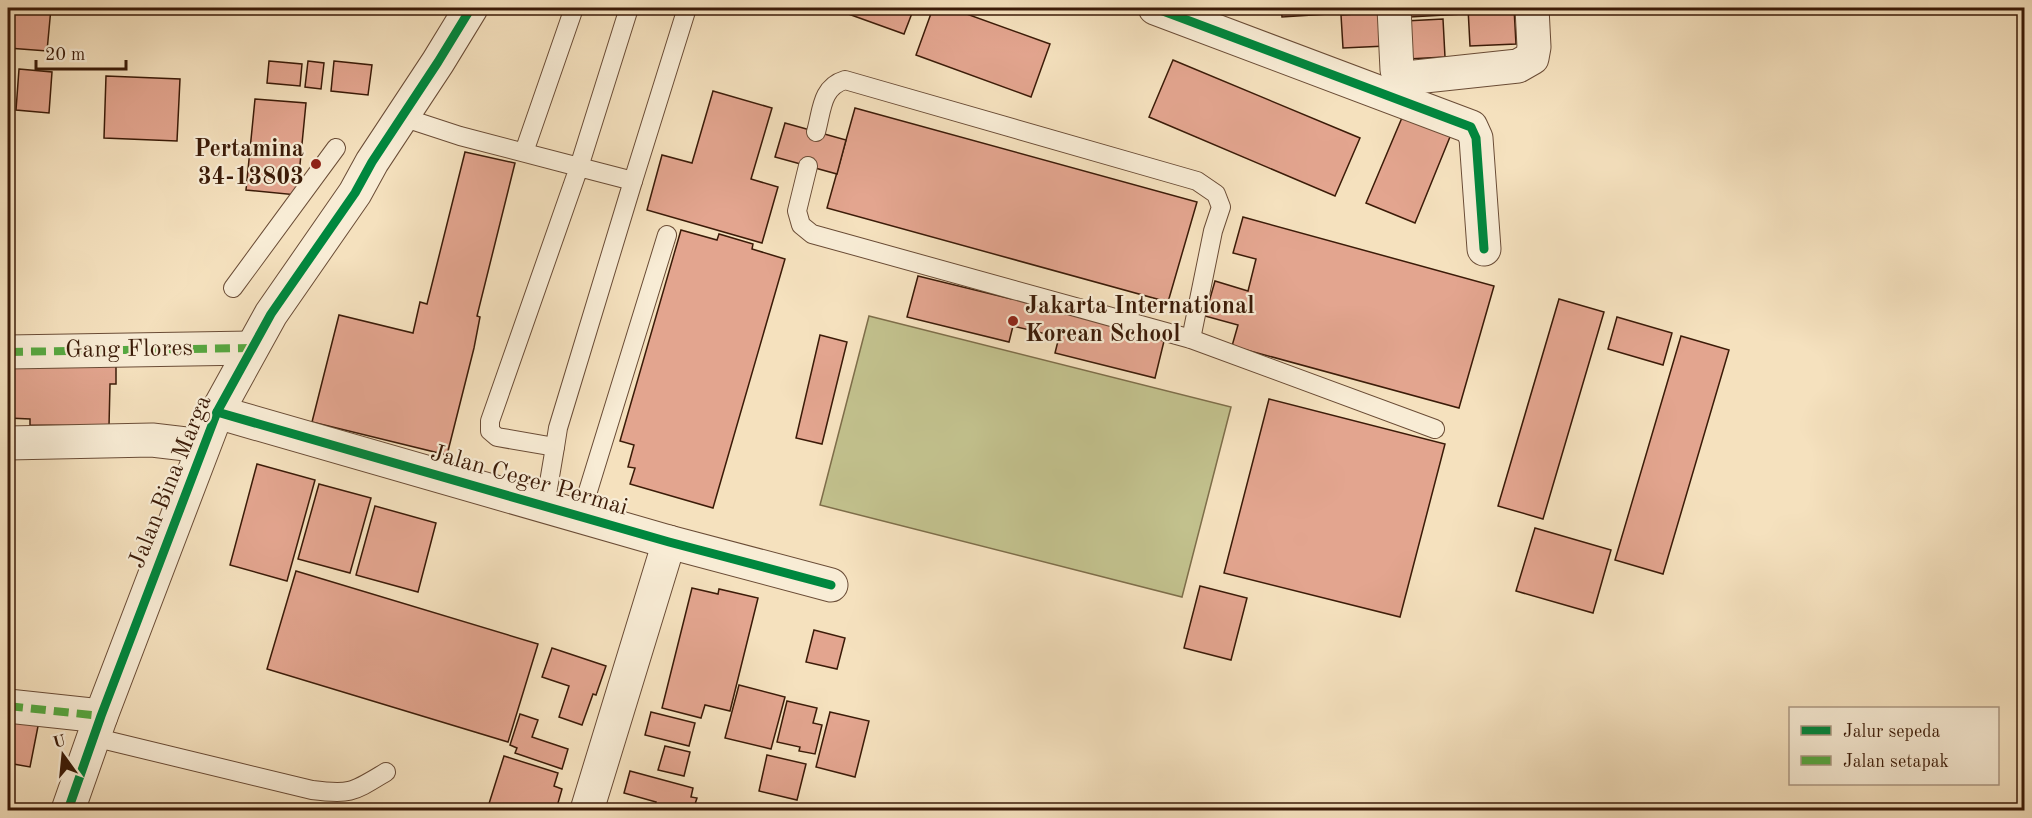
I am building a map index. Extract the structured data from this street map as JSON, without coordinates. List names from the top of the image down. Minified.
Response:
{"streets":{"street":["Gang Flores","Jalan Ceger Permai","Jalan Bina Marga"]},"crossings":[["Gang Flores","Jalan Bina Marga"],["Jalan Ceger Permai","Jalan Bina Marga"]],"places":["Pertamina 34-13803","Jakarta International Korean School"],"legend":["Jalur sepeda","Jalan setapak"],"scale_bar":"20 m","north":"top"}
